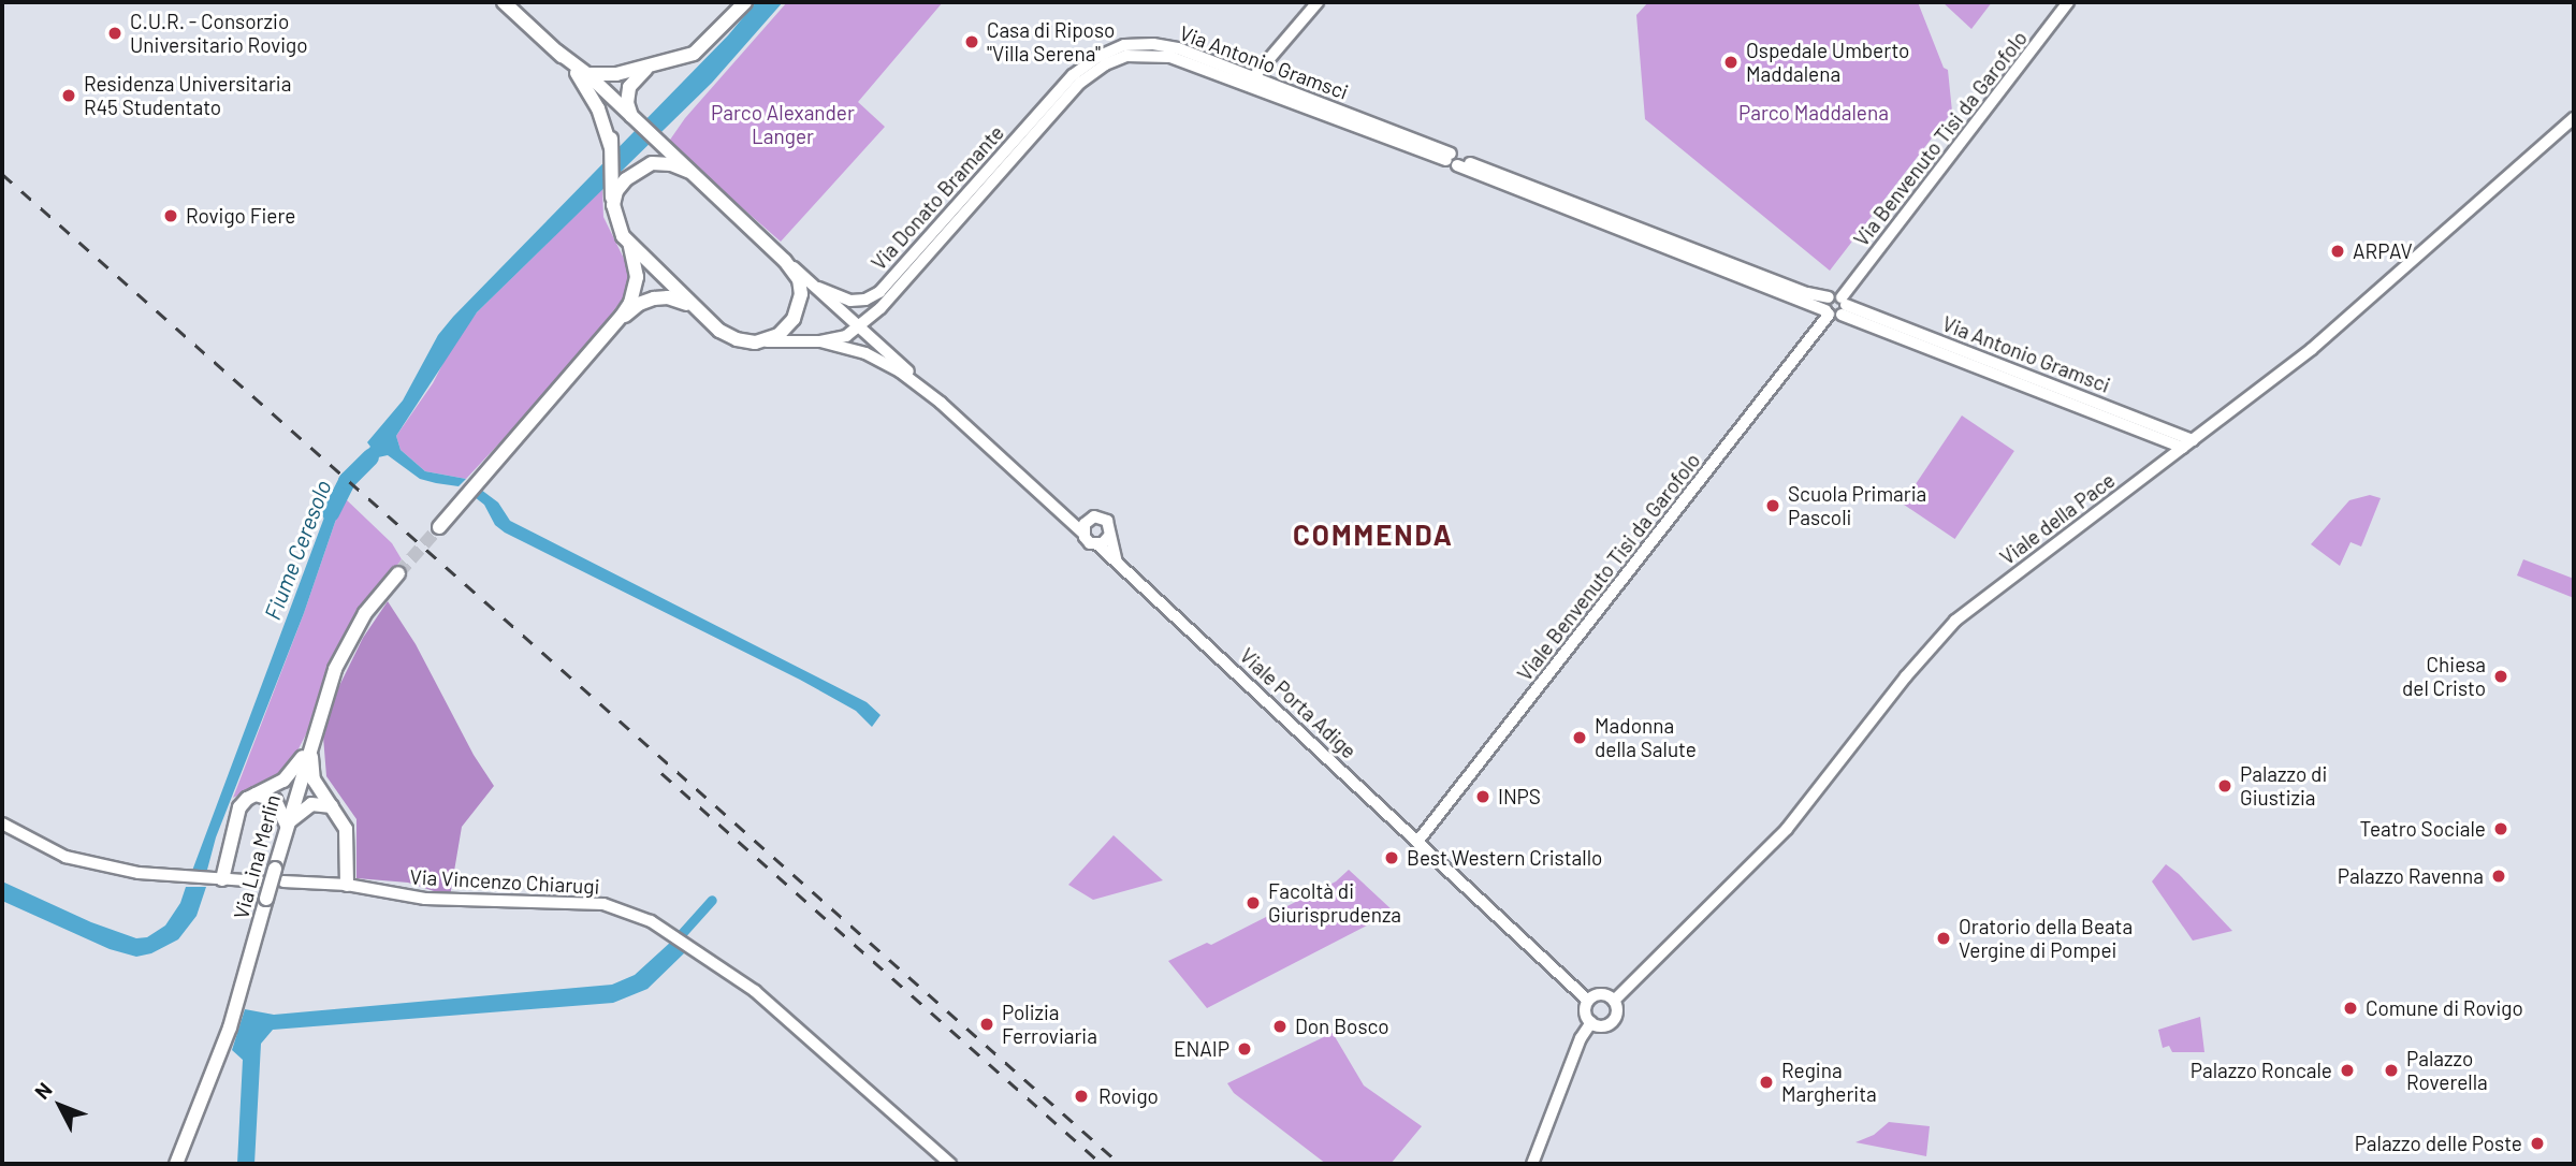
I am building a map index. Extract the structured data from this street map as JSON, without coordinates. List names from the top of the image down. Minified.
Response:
{"streets":{"main road":["Viale Porta Adige","Via Lina Merlin"],"street":["Via Antonio Gramsci","Via Benvenuto Tisi da Garofolo","Via Donato Bramante","Viale della Pace","Viale Benvenuto Tisi da Garofolo","Via Vincenzo Chiarugi"]},"crossings":[["Via Antonio Gramsci","Via Benvenuto Tisi da Garofolo"],["Via Antonio Gramsci","Via Donato Bramante"],["Via Antonio Gramsci","Viale della Pace"],["Via Antonio Gramsci","Viale Benvenuto Tisi da Garofolo"],["Via Donato Bramante","Viale Porta Adige"],["Viale della Pace","Viale Porta Adige"],["Viale Benvenuto Tisi da Garofolo","Viale Porta Adige"]],"districts":["COMMENDA"],"water":["Fiume Ceresolo"],"parks":["Parco Alexander Langer","Parco Maddalena"],"places":["C.U.R. - Consorzio Universitario Rovigo","Casa di Riposo \"Villa Serena\"","Ospedale Umberto Maddalena","Residenza Universitaria R45 Studentato","Rovigo Fiere","ARPAV","Scuola Primaria Pascoli","Chiesa del Cristo","Madonna della Salute","Palazzo di Giustizia","INPS","Teatro Sociale","Best Western Cristallo","Palazzo Ravenna","Facoltà di Giurisprudenza","Oratorio della Beata Vergine di Pompei","Comune di Rovigo","Polizia Ferroviaria","Don Bosco","ENAIP","Palazzo Roncale","Palazzo Roverella","Regina Margherita","Rovigo","Palazzo delle Poste"],"north":"top left"}
